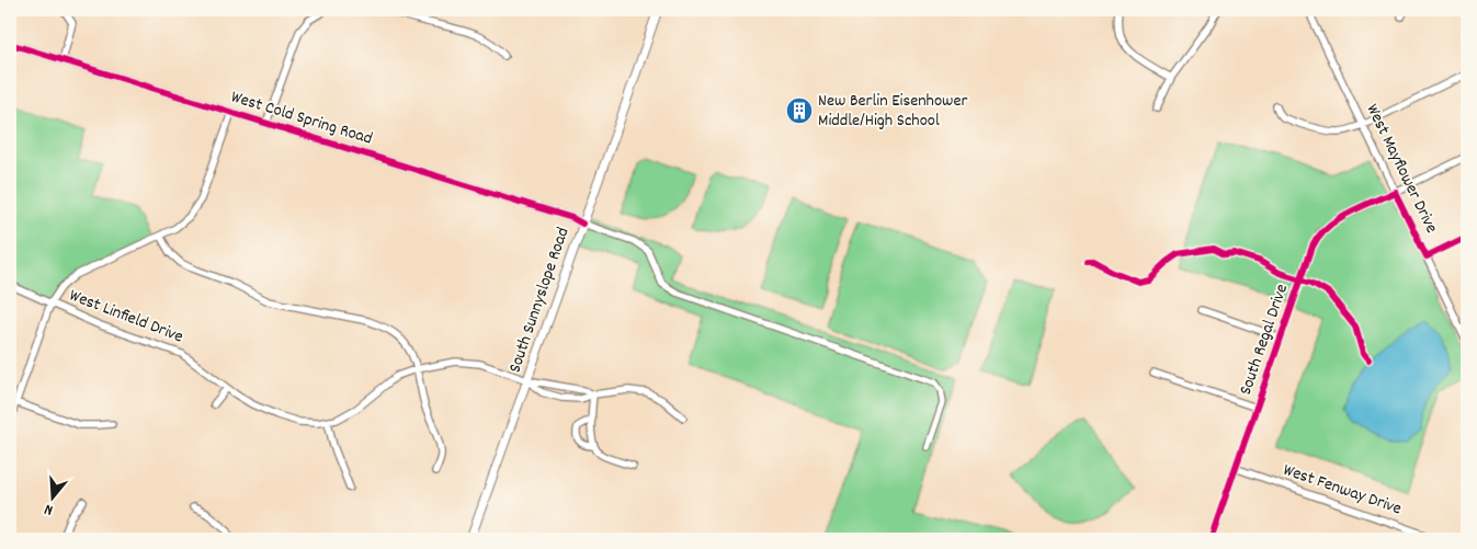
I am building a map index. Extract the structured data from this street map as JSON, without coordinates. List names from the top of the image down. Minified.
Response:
{"streets":{"street":["West Cold Spring Road","West Mayflower Drive","South Sunnyslope Road","West Linfield Drive","South Regal Drive","West Fenway Drive"]},"crossings":[["West Cold Spring Road","South Sunnyslope Road"],["West Mayflower Drive","South Regal Drive"],["South Sunnyslope Road","West Linfield Drive"],["South Regal Drive","West Fenway Drive"]],"places":{"building":["New Berlin Eisenhower Middle/High School"]},"north":"bottom"}
